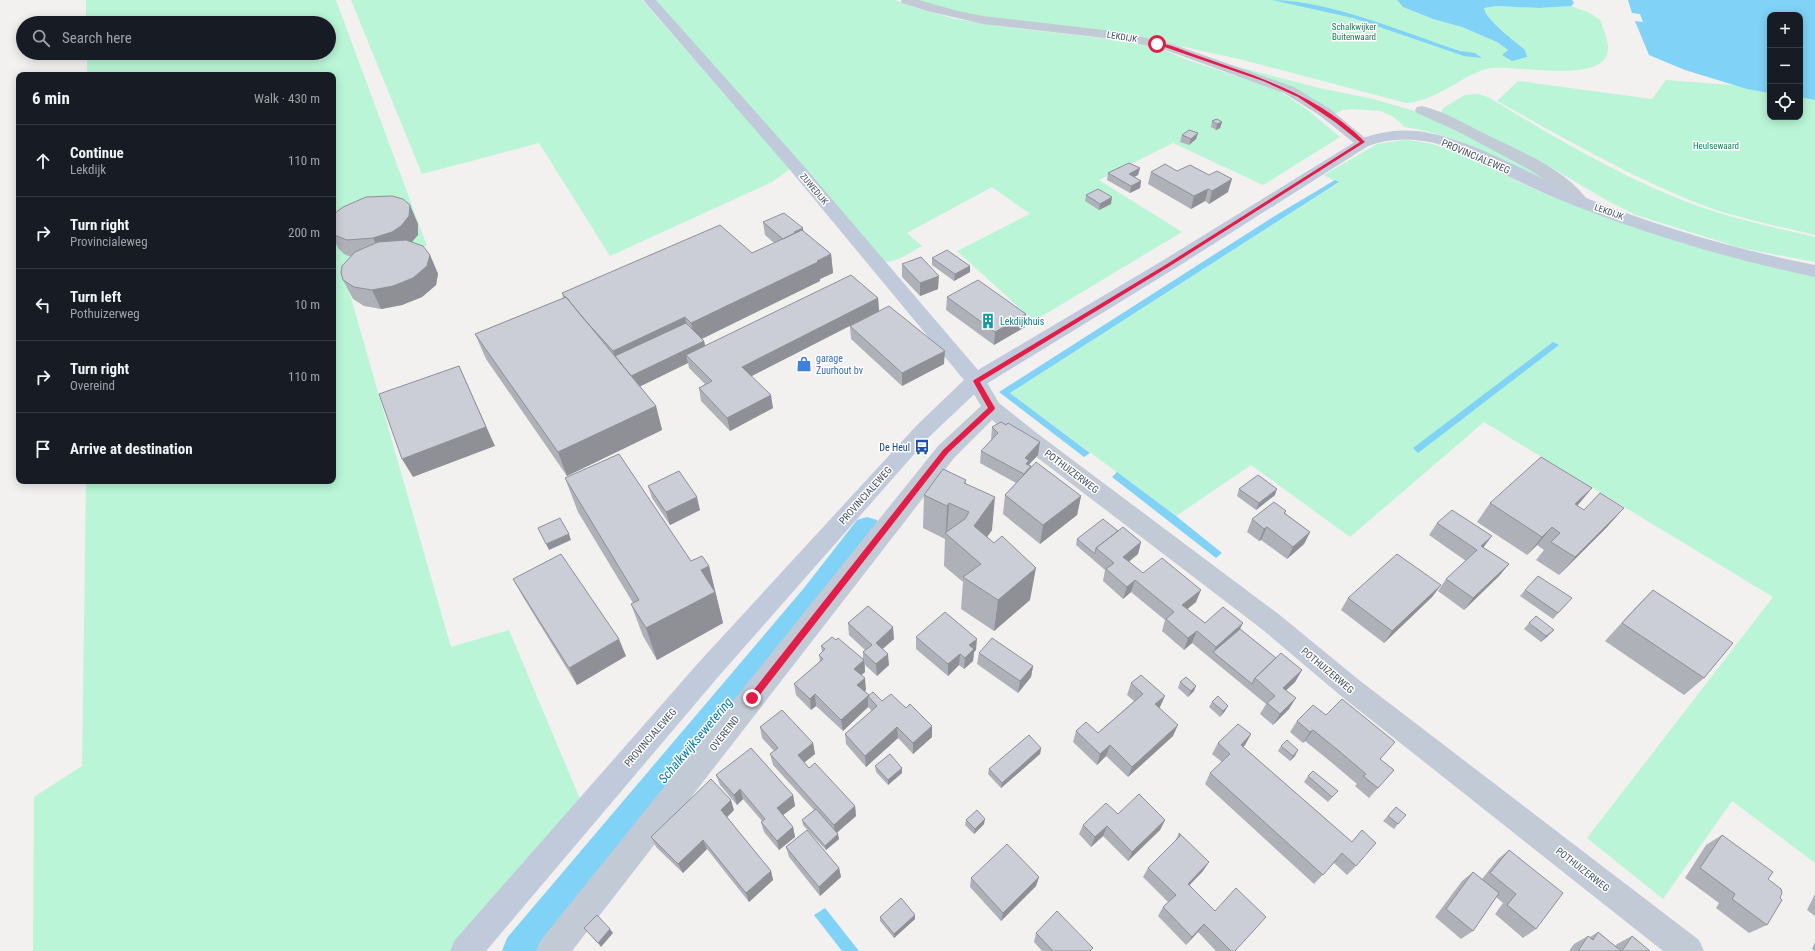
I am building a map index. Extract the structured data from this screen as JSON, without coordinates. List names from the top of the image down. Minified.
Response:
{"streets":{"street":["LEKDIJK","PROVINCIALEWEG","ZUWEDIJK","POTHUIZERWEG","OVEREIND"]},"crossings":[["LEKDIJK","PROVINCIALEWEG"],["PROVINCIALEWEG","ZUWEDIJK"],["PROVINCIALEWEG","POTHUIZERWEG"],["ZUWEDIJK","POTHUIZERWEG"],["POTHUIZERWEG","OVEREIND"]],"water":["Schalkwijksewetering"],"parks":["Schalkwijker Buitenwaard","Heulsewaard"],"places":{"building":["Lekdijkhuis"],"shop":["garage Zuurhout bv"],"bus stop":["De Heul"]},"page":{"map_buttons":["+","−"],"search":"Search here","heading":["6 min","Walk · 430 m"],"list":[["Continue","Lekdijk","110 m"],["Turn right","Provincialeweg","200 m"],["Turn left","Pothuizerweg","10 m"],["Turn right","Overeind","110 m"],"Arrive at destination"]}}
